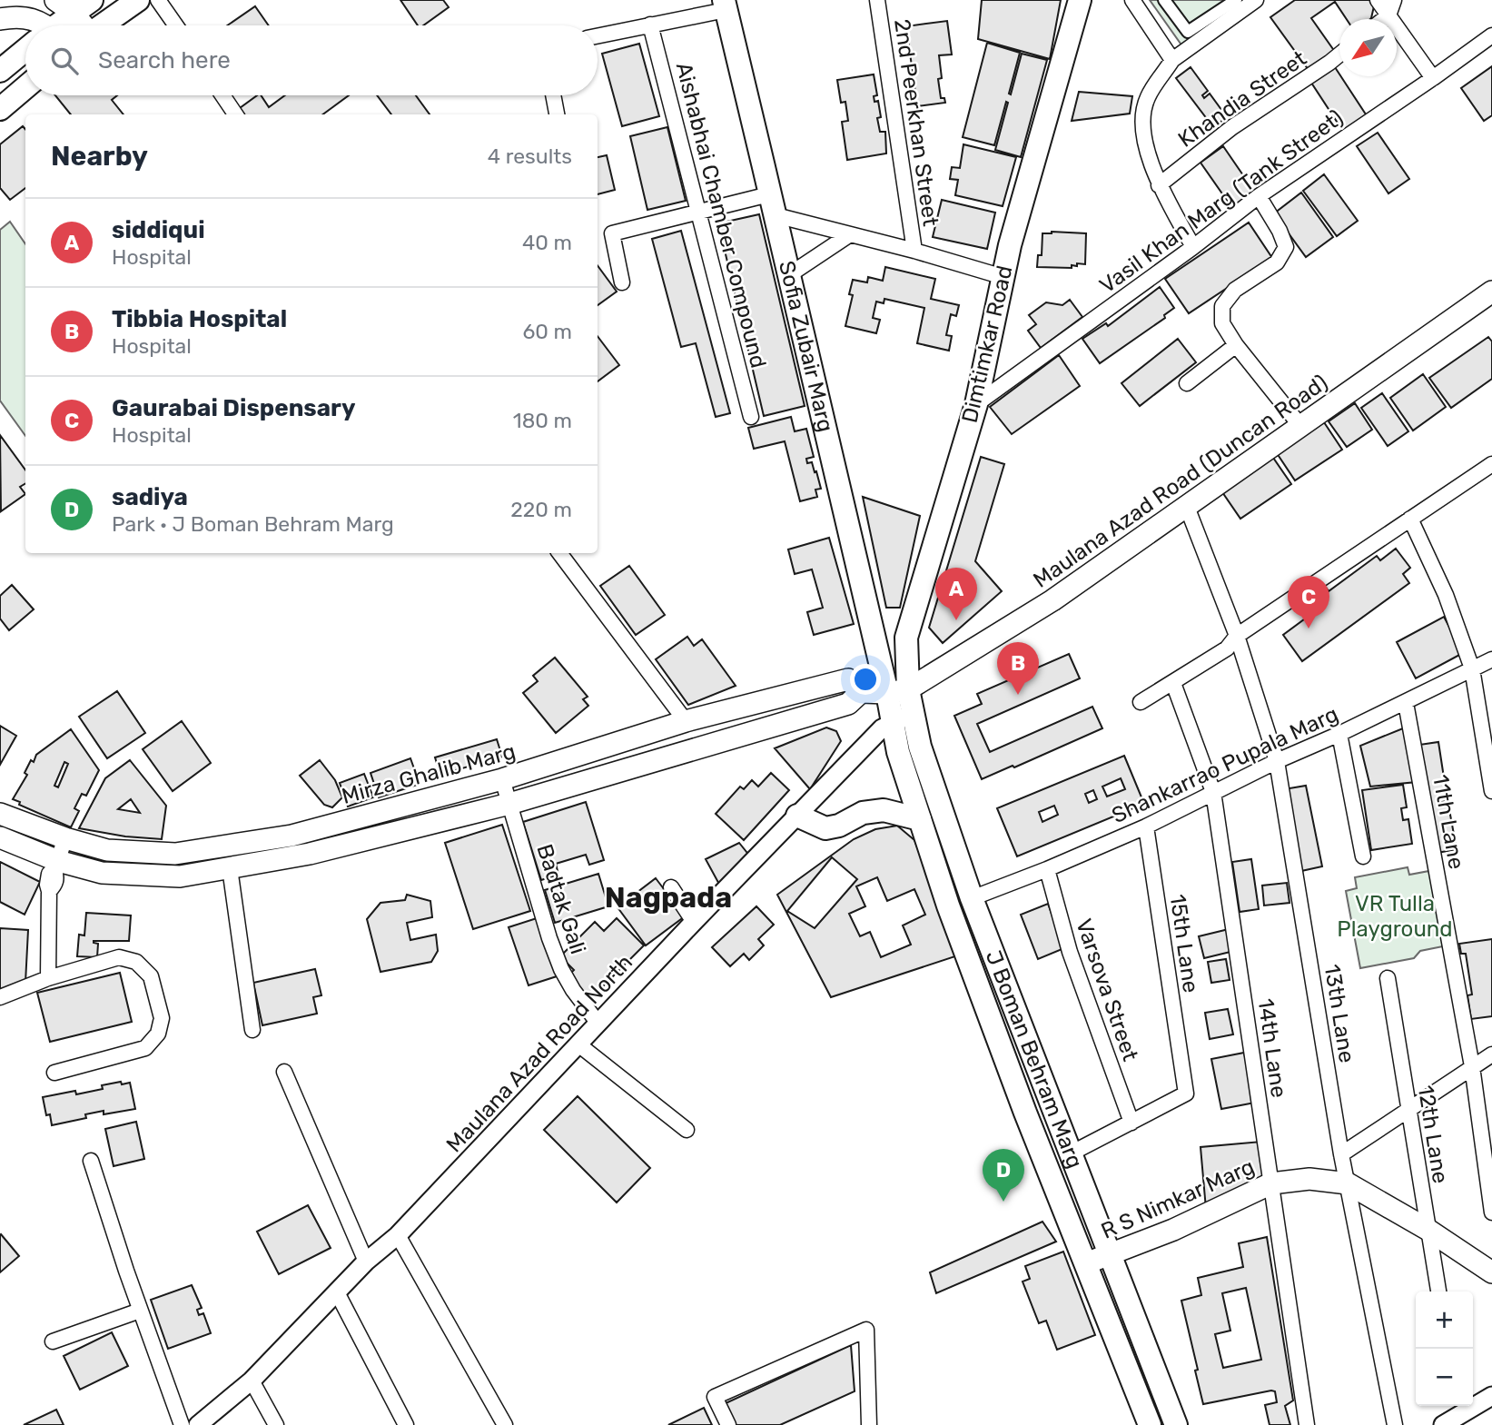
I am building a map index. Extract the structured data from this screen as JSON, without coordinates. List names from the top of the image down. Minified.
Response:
{"streets":{"main road":["Dimtimkar Road","Sofia Zubair Marg","Maulana Azad Road (Duncan Road)","Mirza Ghalib Marg","J Boman Behram Marg","R S Nimkar Marg"],"street":["Khandia Street","2nd Peerkhan Street","Vasil Khan Marg (Tank Street)","Aishabhai Chamber Compound","Shankarrao Pupala Marg","11th Lane","Badtak Gali","15th Lane","Varsova Street","13th Lane","14th Lane","Maulana Azad Road North","12th Lane"]},"crossings":[["Vasil Khan Marg (Tank Street)","Dimtimkar Road"],["Dimtimkar Road","Sofia Zubair Marg"],["Dimtimkar Road","Maulana Azad Road (Duncan Road)"],["Dimtimkar Road","Mirza Ghalib Marg"],["Dimtimkar Road","J Boman Behram Marg"],["Sofia Zubair Marg","Maulana Azad Road (Duncan Road)"],["Sofia Zubair Marg","Mirza Ghalib Marg"],["Sofia Zubair Marg","J Boman Behram Marg"],["Maulana Azad Road (Duncan Road)","Mirza Ghalib Marg"],["Maulana Azad Road (Duncan Road)","13th Lane"],["Maulana Azad Road (Duncan Road)","J Boman Behram Marg"],["Shankarrao Pupala Marg","11th Lane"],["Shankarrao Pupala Marg","15th Lane"],["Shankarrao Pupala Marg","Varsova Street"],["Shankarrao Pupala Marg","13th Lane"],["Shankarrao Pupala Marg","14th Lane"],["Shankarrao Pupala Marg","J Boman Behram Marg"],["Mirza Ghalib Marg","Badtak Gali"],["Mirza Ghalib Marg","J Boman Behram Marg"],["Badtak Gali","Maulana Azad Road North"],["15th Lane","Varsova Street"],["13th Lane","R S Nimkar Marg"],["14th Lane","R S Nimkar Marg"],["Maulana Azad Road North","J Boman Behram Marg"],["J Boman Behram Marg","R S Nimkar Marg"],["12th Lane","R S Nimkar Marg"]],"districts":["Nagpada"],"parks":["VR Tulla Playground"],"north":"bottom left","page":{"search":"Search here","heading":["Nearby","4 results"],"list":[{"mark":"A","name":"siddiqui","note":"Hospital","value":"40 m"},{"mark":"B","name":"Tibbia Hospital","note":"Hospital","value":"60 m"},{"mark":"C","name":"Gaurabai Dispensary","note":"Hospital","value":"180 m"},{"mark":"D","name":"sadiya","note":"Park · J Boman Behram Marg","value":"220 m"}],"pins":["A","C","B","D"],"map_buttons":["+","−"]}}
